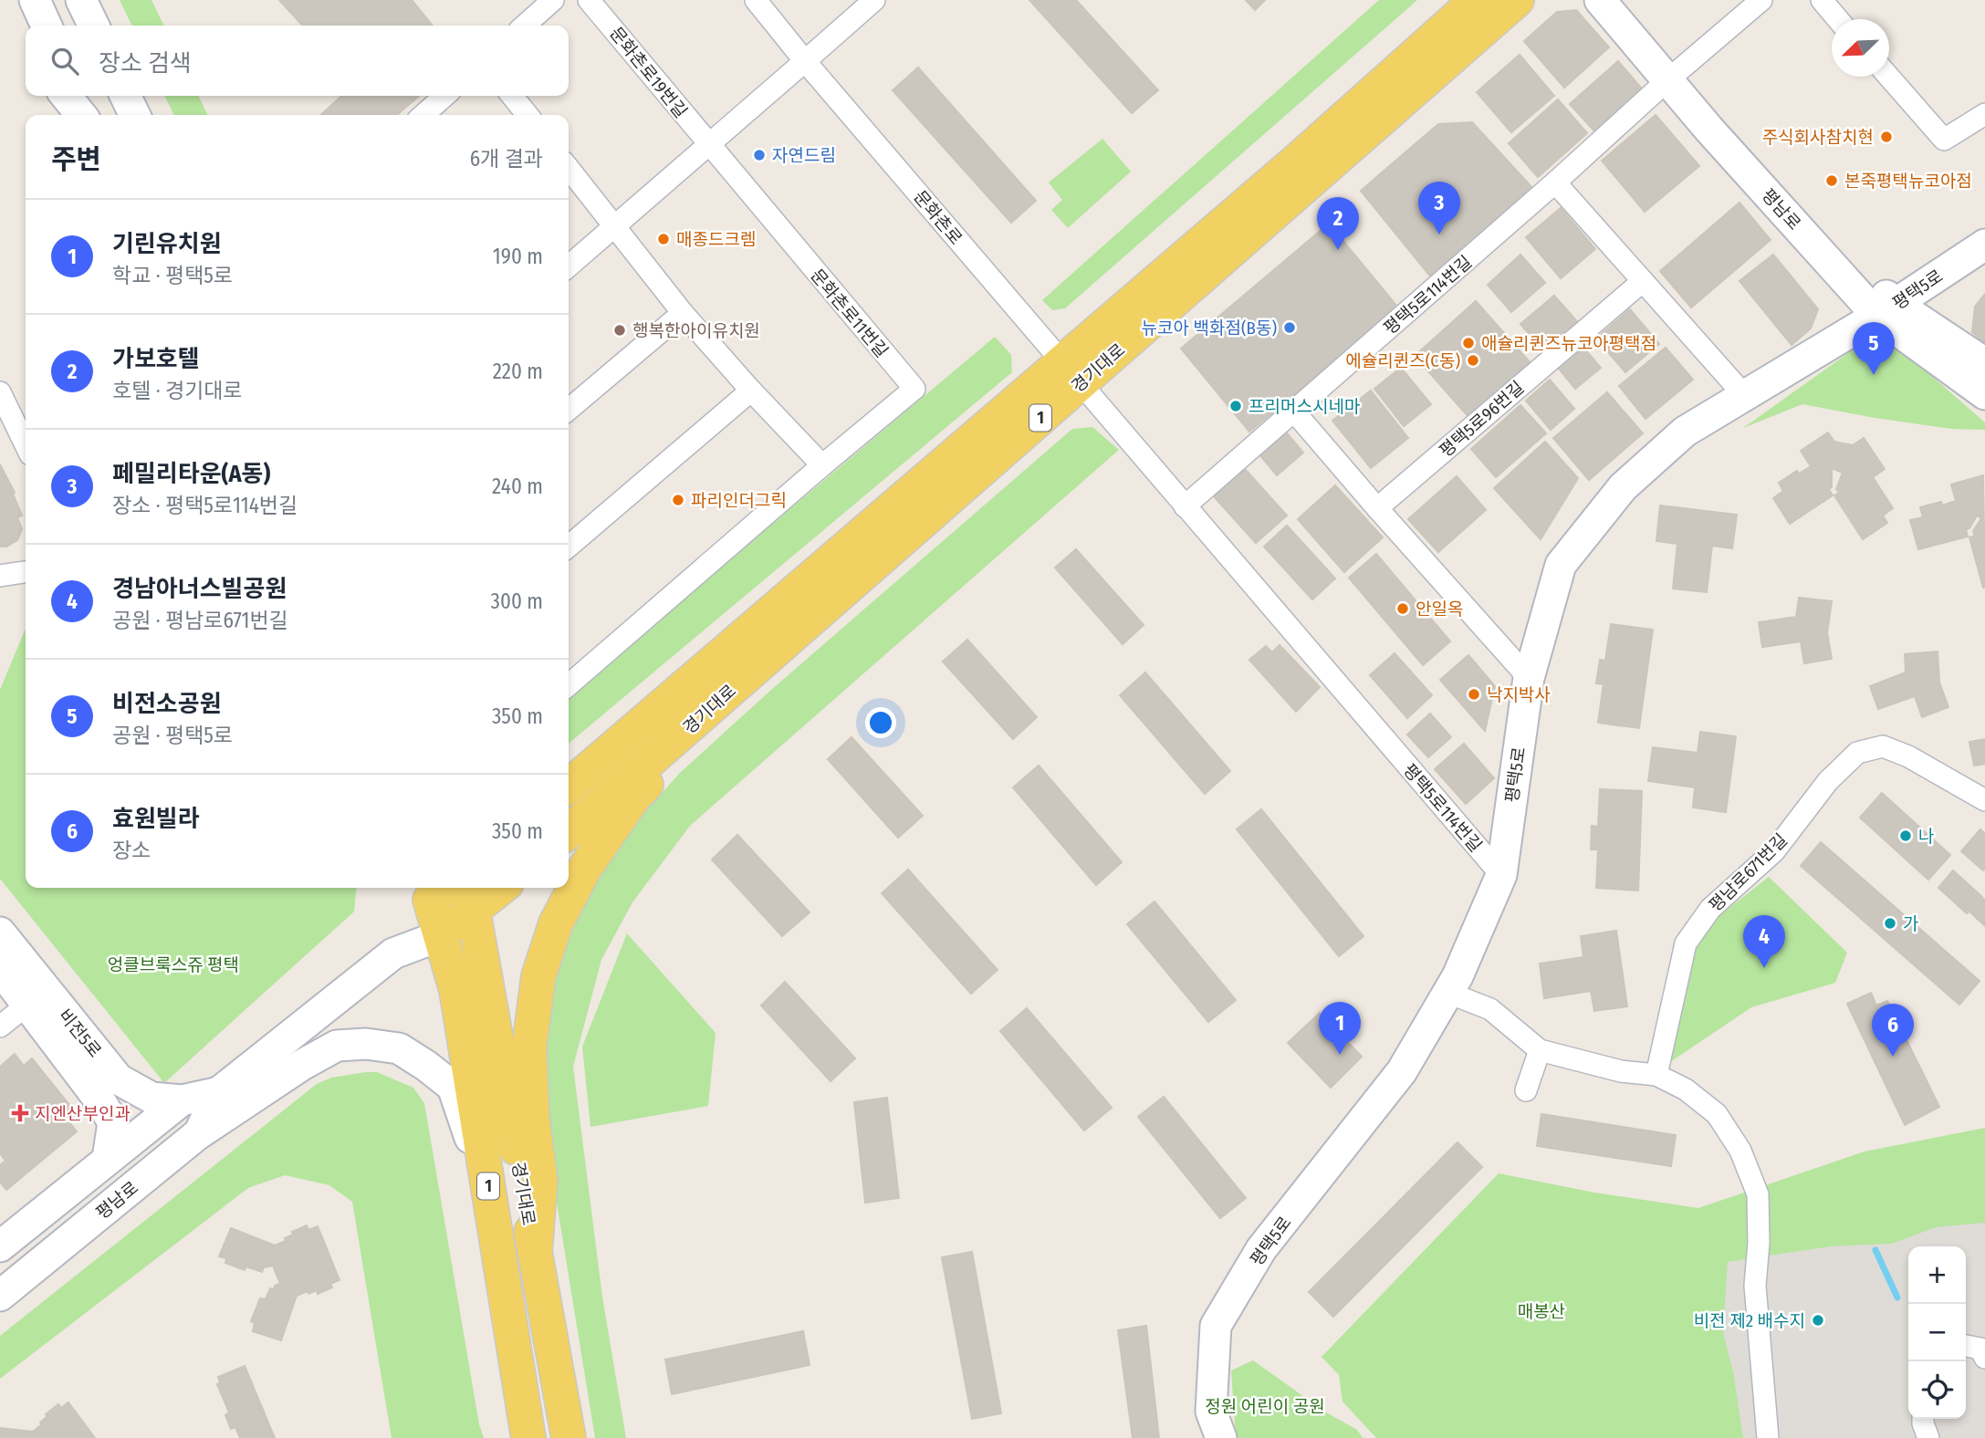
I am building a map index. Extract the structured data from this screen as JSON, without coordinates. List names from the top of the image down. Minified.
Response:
{"streets":{"main road":["경기대로","1"],"street":["문화촌로19번길","평남로","문화촌로","평택5로","평택5로114번길","문화촌로11번길","평택5로96번길","평남로671번길","비전5로"]},"crossings":[["문화촌로19번길","문화촌로11번길"],["평남로","평택5로"],["평남로","평택5로114번길"],["평남로","비전5로"],["문화촌로","평택5로114번길"],["문화촌로","경기대로"],["평택5로","평택5로114번길"],["평택5로114번길","경기대로"]],"parks":["엉클브룩스쥬 평택","매봉산","정원 어린이 공원"],"places":{"other":["주식회사참치현","자연드림","본죽평택뉴코아점","매종드크렘","뉴코아 백화점(B동)","행복한아이유치원","애슐리퀸즈뉴코아평택점","에슐리퀸즈(C동)","프리머스시네마","파리인더그릭","안일옥","낙지박사","나","가","비전 제2 배수지"],"health":["지엔산부인과"]},"north":"bottom left","page":{"search":"장소 검색","heading":["주변","6개 결과"],"pins":["3","2","5","4","1","6"],"list":[{"mark":"1","name":"기린유치원","note":"학교 · 평택5로","value":"190 m"},{"mark":"2","name":"가보호텔","note":"호텔 · 경기대로","value":"220 m"},{"mark":"3","name":"페밀리타운(A동)","note":"장소 · 평택5로114번길","value":"240 m"},{"mark":"4","name":"경남아너스빌공원","note":"공원 · 평남로671번길","value":"300 m"},{"mark":"5","name":"비전소공원","note":"공원 · 평택5로","value":"350 m"},{"mark":"6","name":"효원빌라","note":"장소","value":"350 m"}],"map_buttons":["+","−"]}}
